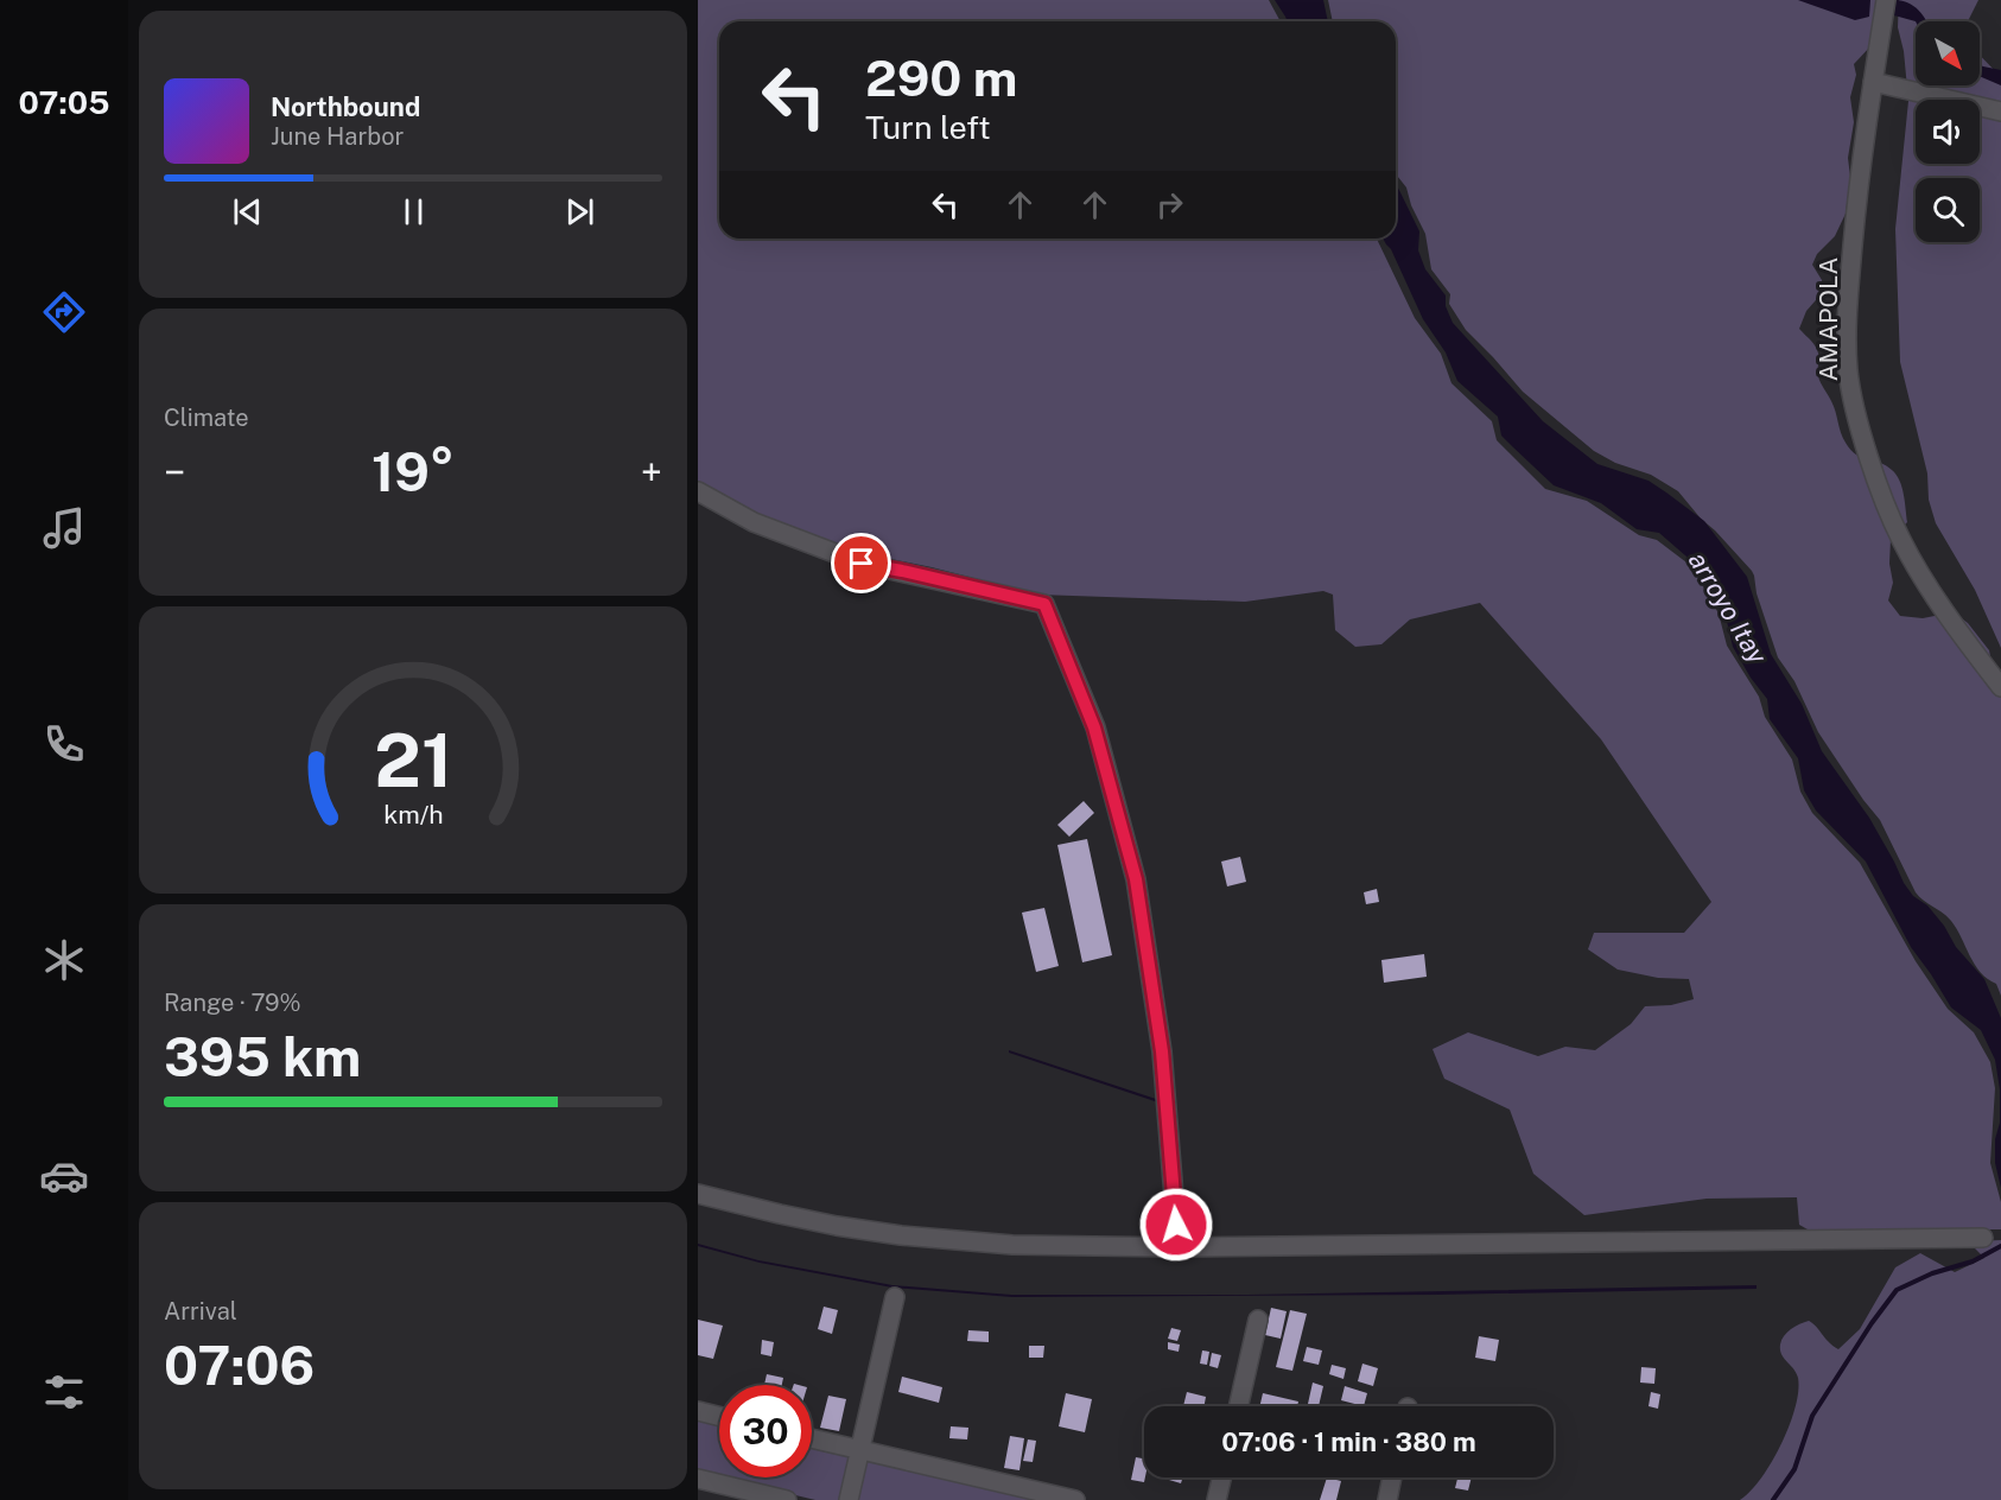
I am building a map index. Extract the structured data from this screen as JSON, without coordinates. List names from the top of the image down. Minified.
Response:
{"streets":{"street":["AMAPOLA"]},"water":["arroyo Itay"],"north":"bottom right","page":{"tabs":"07:05","turn":["290 m","Turn left"],"song":["Northbound","June Harbor"],"tile":["Climate",["Range · 79%","395 km"],["Arrival","07:06"]],"heat":["−","19°","+"],"limit":"30","trip":"07:06 · 1 min · 380 m","gauge":["21","km/h"]}}
